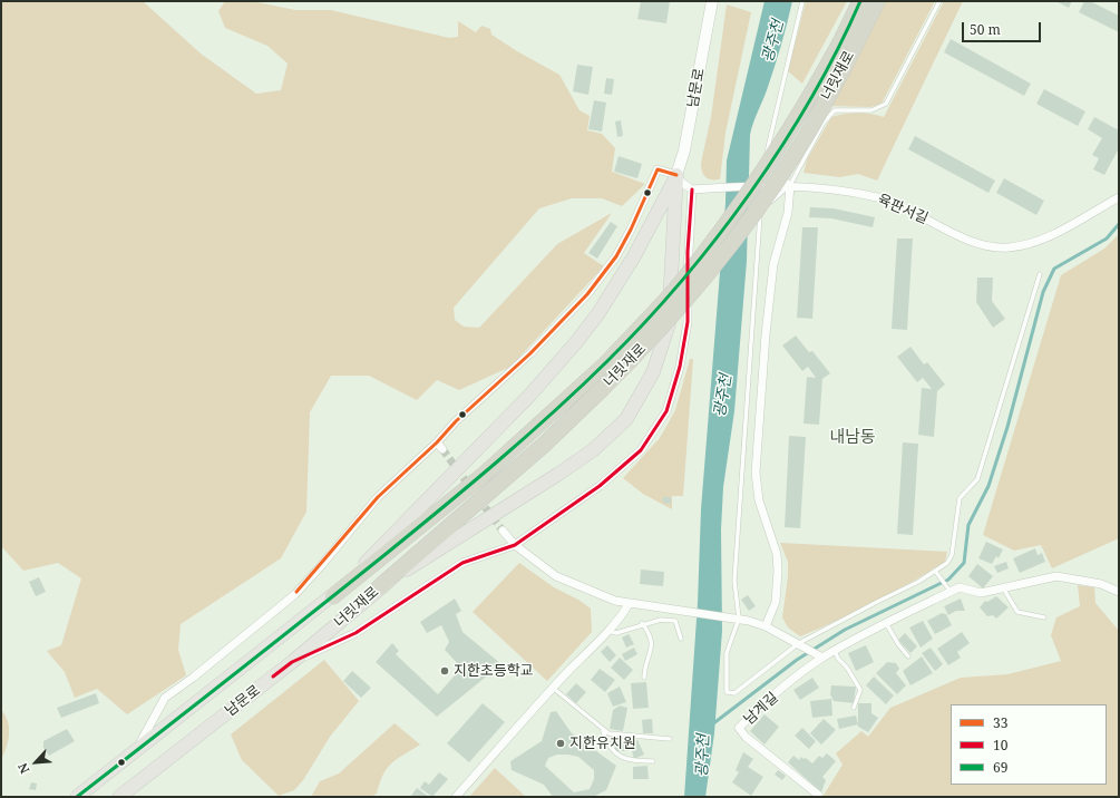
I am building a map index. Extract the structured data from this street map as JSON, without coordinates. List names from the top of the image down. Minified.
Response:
{"streets":{"highway":["너릿재로"],"main road":["남문로"],"street":["육판서길","남계길"]},"crossings":[["너릿재로","남문로"],["남문로","육판서길"]],"districts":["내남동"],"water":["광주천"],"places":["지한초등학교","지한유치원"],"lines":["transit line 69","transit line 33","transit line 10"],"legend":["33","10","69"],"scale_bar":"50 m","north":"bottom left"}
